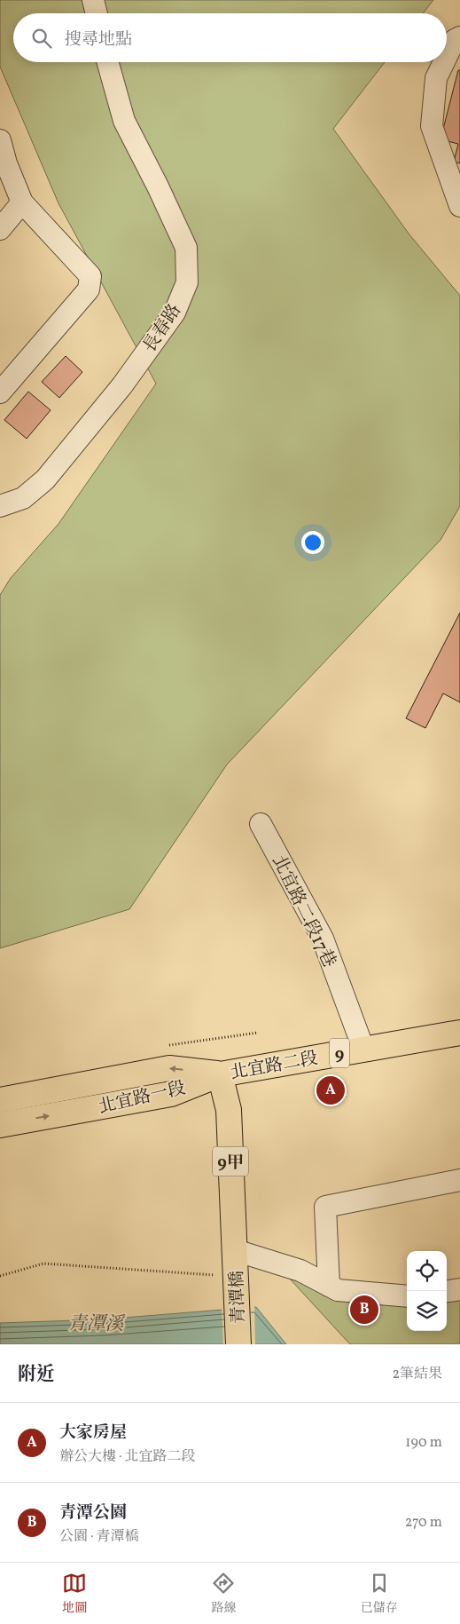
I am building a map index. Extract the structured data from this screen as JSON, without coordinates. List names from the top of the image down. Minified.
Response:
{"streets":{"main road":["9","北宜路二段","北宜路一段","9甲","青潭橋"],"street":["長春路","北宜路二段17巷"]},"crossings":[["北宜路二段17巷","北宜路二段"],["北宜路二段","北宜路一段"],["北宜路二段","9甲"],["北宜路一段","9甲"],["9甲","青潭橋"]],"water":["青潭溪"],"page":{"search":"搜尋地點","pins":["A","B"],"heading":["附近","2筆結果"],"list":[{"mark":"A","name":"大家房屋","note":"辦公大樓 · 北宜路二段","value":"190 m"},{"mark":"B","name":"青潭公園","note":"公園 · 青潭橋","value":"270 m"}],"nav":["地圖","路線","已儲存"]}}
